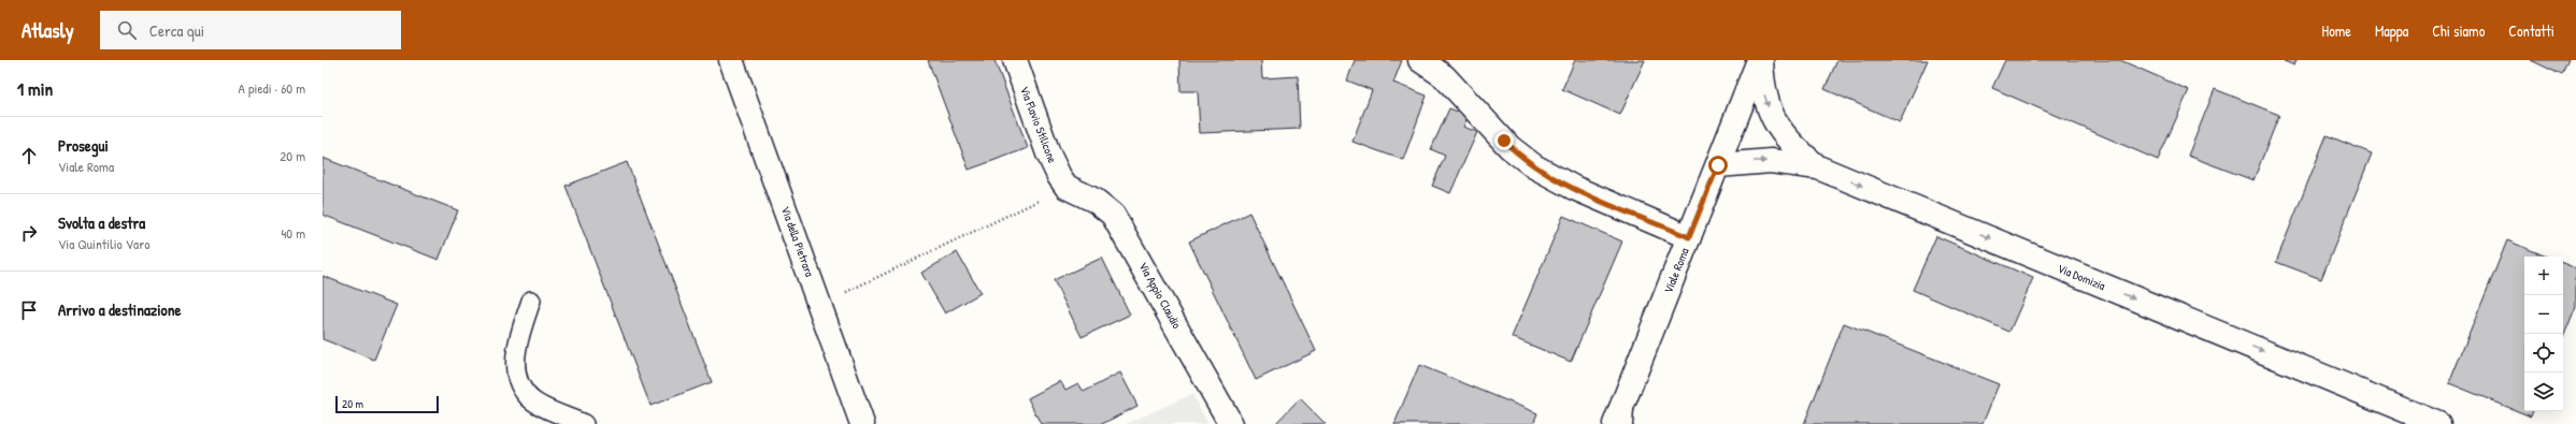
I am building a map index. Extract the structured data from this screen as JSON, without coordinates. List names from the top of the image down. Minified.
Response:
{"streets":{"street":["Via Flavio Stilicone","Via della Pietrara","Viale Roma","Via Domizia","Via Appio Claudio"]},"crossings":[["Via Flavio Stilicone","Via Appio Claudio"],["Viale Roma","Via Domizia"]],"one_way":["Via Domizia"],"scale_bar":"20 m","page":{"header":"Atlasly","search":"Cerca qui","nav":["Home","Mappa","Chi siamo","Contatti"],"heading":["1 min","A piedi · 60 m"],"list":[["Prosegui","Viale Roma","20 m"],["Svolta a destra","Via Quintilio Varo","40 m"],"Arrivo a destinazione"],"map_buttons":["+","−"],"scale":"20 m"}}
